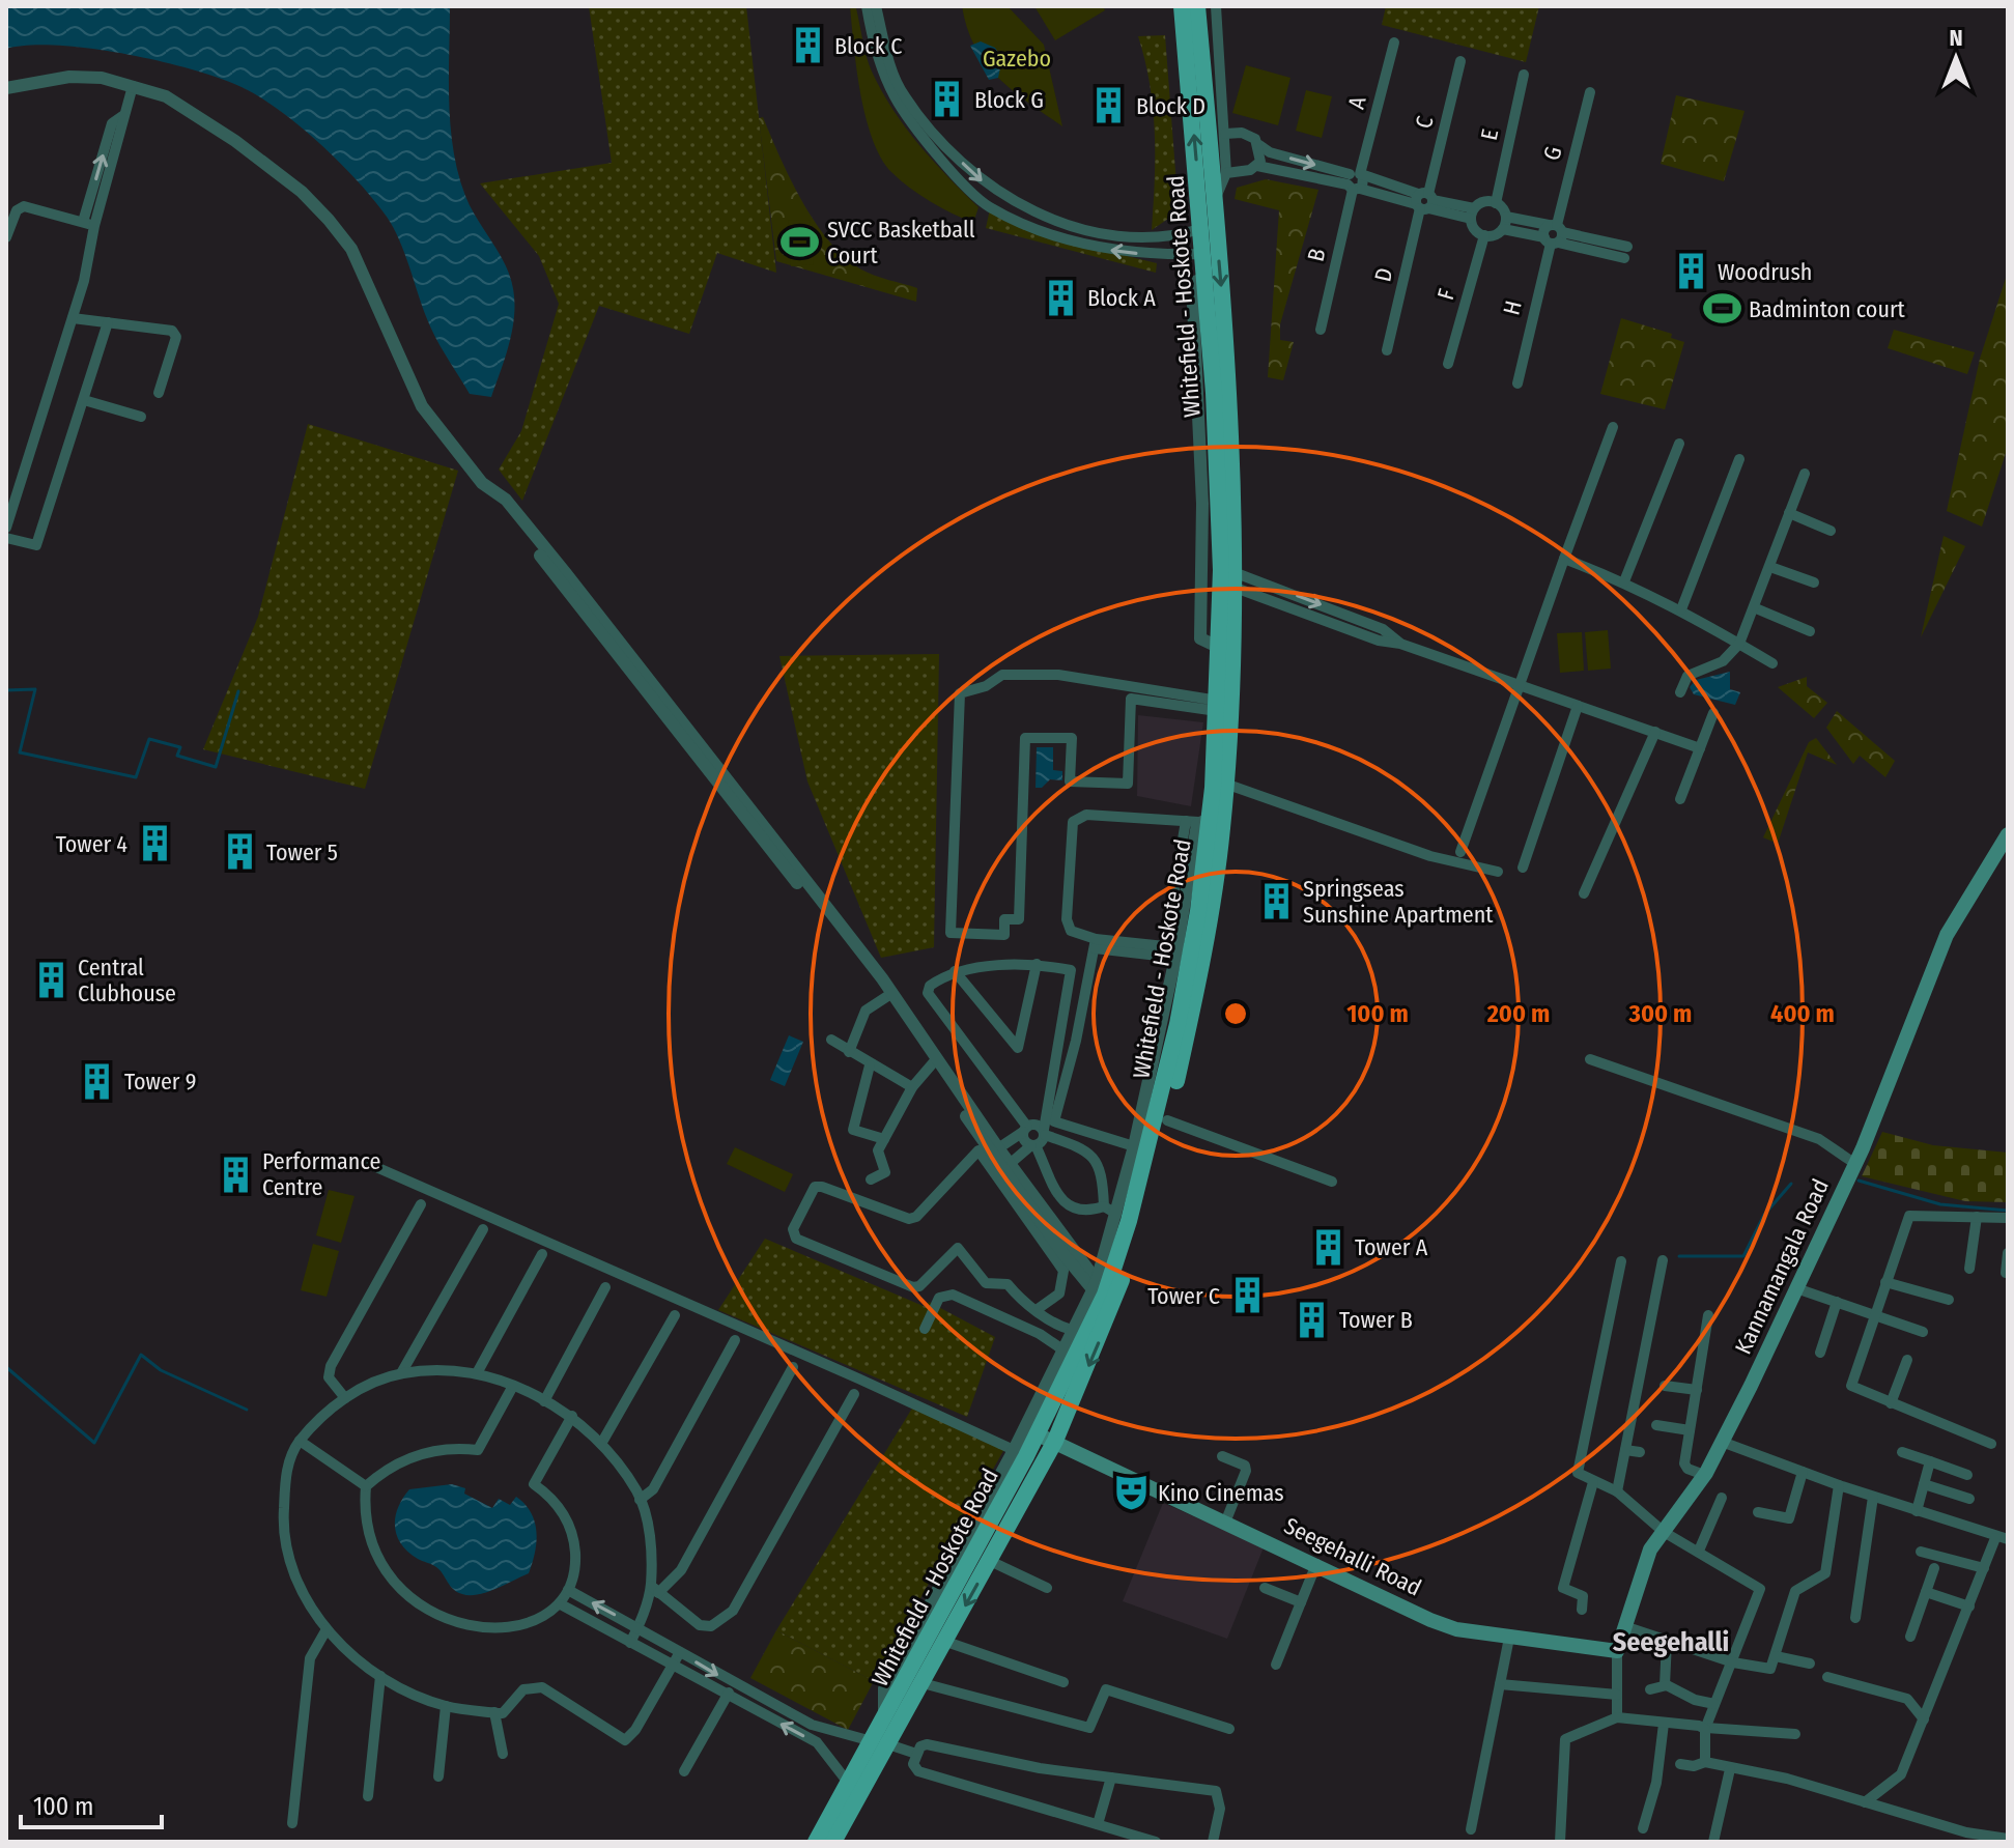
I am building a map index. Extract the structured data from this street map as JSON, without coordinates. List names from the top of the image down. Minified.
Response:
{"streets":{"main road":["Whitefield - Hoskote Road","Kannamangala Road","Seegehalli Road"],"street":["A","C","E","G","B","D","F","H"]},"crossings":[["A","B"],["C","D"],["E","F"],["G","H"],["Whitefield - Hoskote Road","Seegehalli Road"],["Kannamangala Road","Seegehalli Road"]],"districts":["Seegehalli"],"parks":["Gazebo"],"places":{"building":["Block C","Block G","Block D","Woodrush","Block A","Tower 4","Tower 5","Springseas Sunshine Apartment","Central Clubhouse","Tower 9","Performance Centre","Tower A","Tower C","Tower B"],"sports":["SVCC Basketball Court","Badminton court"],"theatre":["Kino Cinemas"]},"scale_bar":"100 m","north":"top","rings":["100 m","200 m","300 m","400 m"]}
